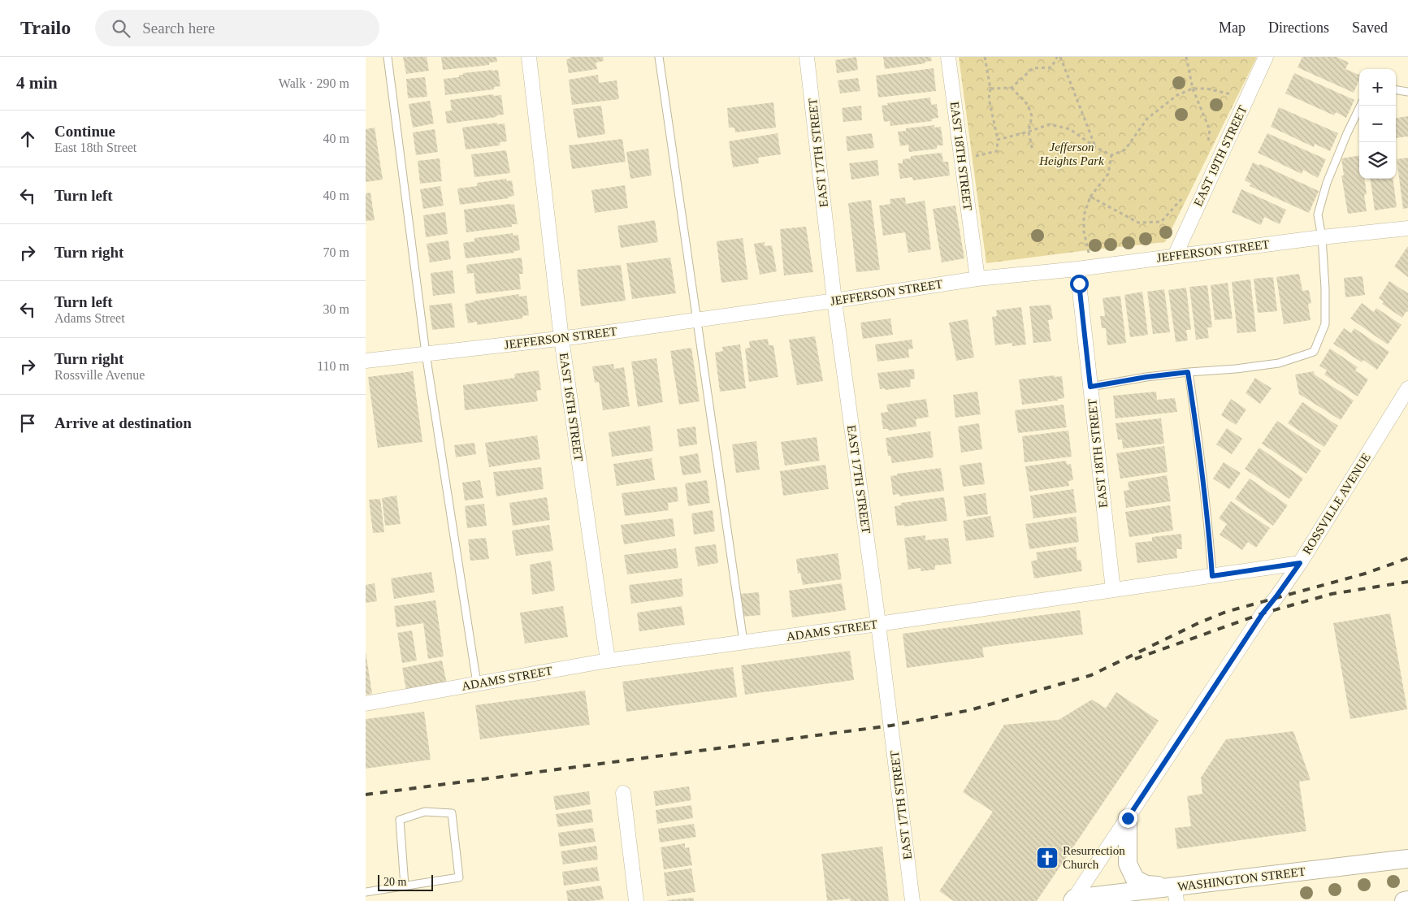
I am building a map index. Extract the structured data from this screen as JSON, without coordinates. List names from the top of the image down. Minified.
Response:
{"streets":{"street":["EAST 17TH STREET","EAST 18TH STREET","EAST 19TH STREET","JEFFERSON STREET","EAST 16TH STREET","ROSSVILLE AVENUE","ADAMS STREET","WASHINGTON STREET"]},"crossings":[["EAST 17TH STREET","JEFFERSON STREET"],["EAST 17TH STREET","ADAMS STREET"],["EAST 18TH STREET","JEFFERSON STREET"],["EAST 18TH STREET","ADAMS STREET"],["EAST 19TH STREET","JEFFERSON STREET"],["JEFFERSON STREET","EAST 16TH STREET"],["EAST 16TH STREET","ADAMS STREET"],["ROSSVILLE AVENUE","ADAMS STREET"],["ROSSVILLE AVENUE","WASHINGTON STREET"]],"parks":["Jefferson Heights Park"],"places":{"church":["Resurrection Church"]},"scale_bar":"20 m","page":{"header":"Trailo","search":"Search here","nav":["Map","Directions","Saved"],"heading":["4 min","Walk · 290 m"],"map_buttons":["+","−"],"list":[["Continue","East 18th Street","40 m"],["Turn left","40 m"],["Turn right","70 m"],["Turn left","Adams Street","30 m"],["Turn right","Rossville Avenue","110 m"],"Arrive at destination"],"scale":"20 m"}}
